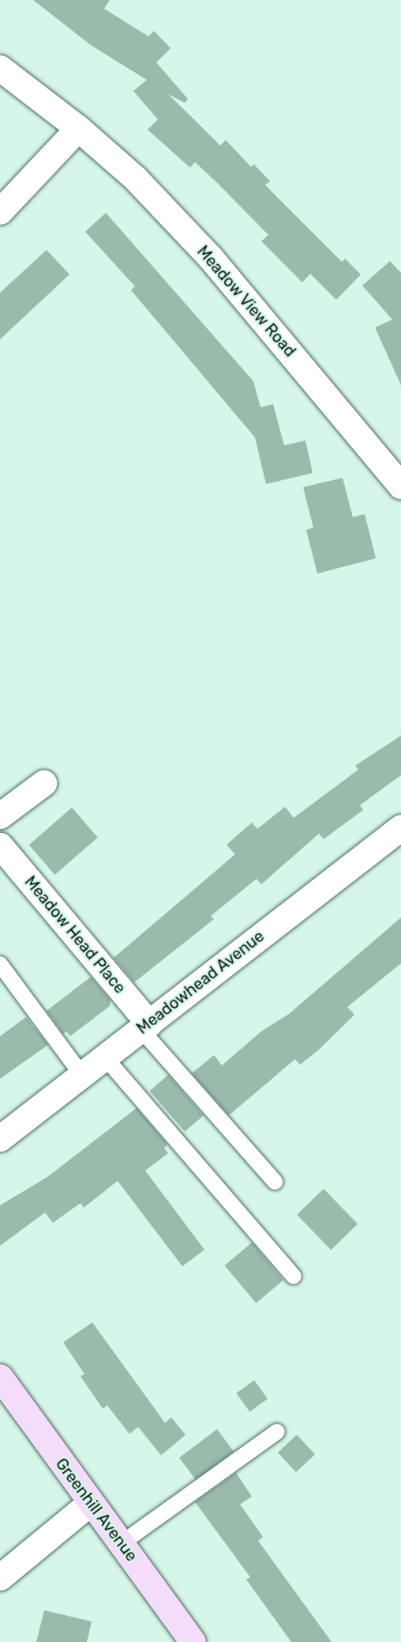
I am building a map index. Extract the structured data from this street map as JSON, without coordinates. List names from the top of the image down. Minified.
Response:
{"streets":{"street":["Meadow View Road","Meadow Head Place","Meadowhead Avenue","Greenhill Avenue"]},"crossings":[["Meadow Head Place","Meadowhead Avenue"]]}
